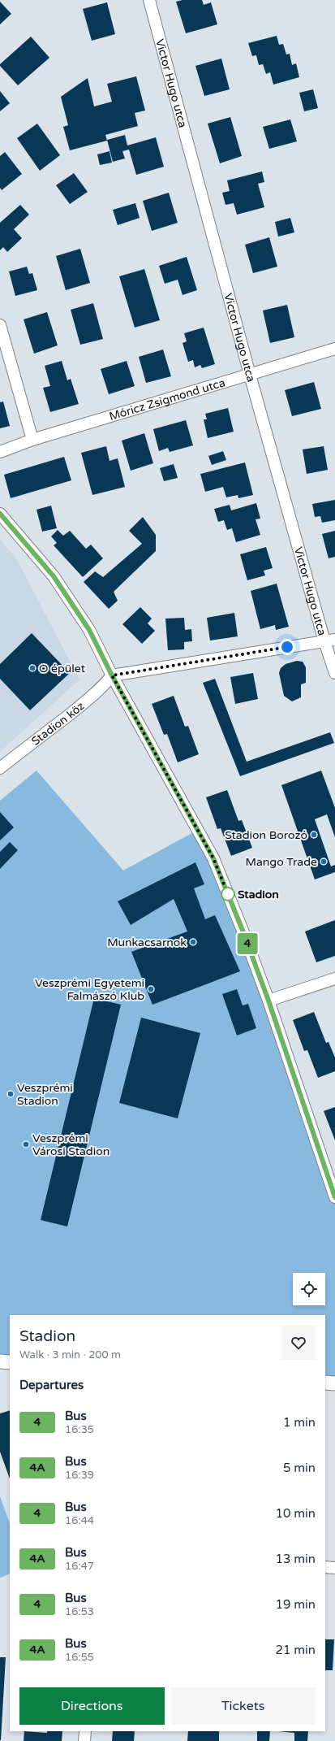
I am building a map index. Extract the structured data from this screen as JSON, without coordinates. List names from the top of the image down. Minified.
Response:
{"streets":{"street":["Victor Hugo utca","Móricz Zsigmond utca","Stadion köz"]},"crossings":[["Victor Hugo utca","Móricz Zsigmond utca"]],"places":["O épület","Stadion Borozó","Mango Trade","Stadion","Munkacsarnok","Veszprémi Egyetemi Falmászó Klub","Veszprémi Stadion","Veszprémi Városi Stadion"],"lines":["bus line 4"],"page":{"on_map":"4","heading":[["Stadion","Walk · 3 min · 200 m"],"Departures"],"list":[{"mark":"4","name":"Bus","note":"16:35","value":"1 min"},{"mark":"4A","name":"Bus","note":"16:39","value":"5 min"},{"mark":"4","name":"Bus","note":"16:44","value":"10 min"},{"mark":"4A","name":"Bus","note":"16:47","value":"13 min"},{"mark":"4","name":"Bus","note":"16:53","value":"19 min"},{"mark":"4A","name":"Bus","note":"16:55","value":"21 min"}],"buttons":["Directions","Tickets"]}}
